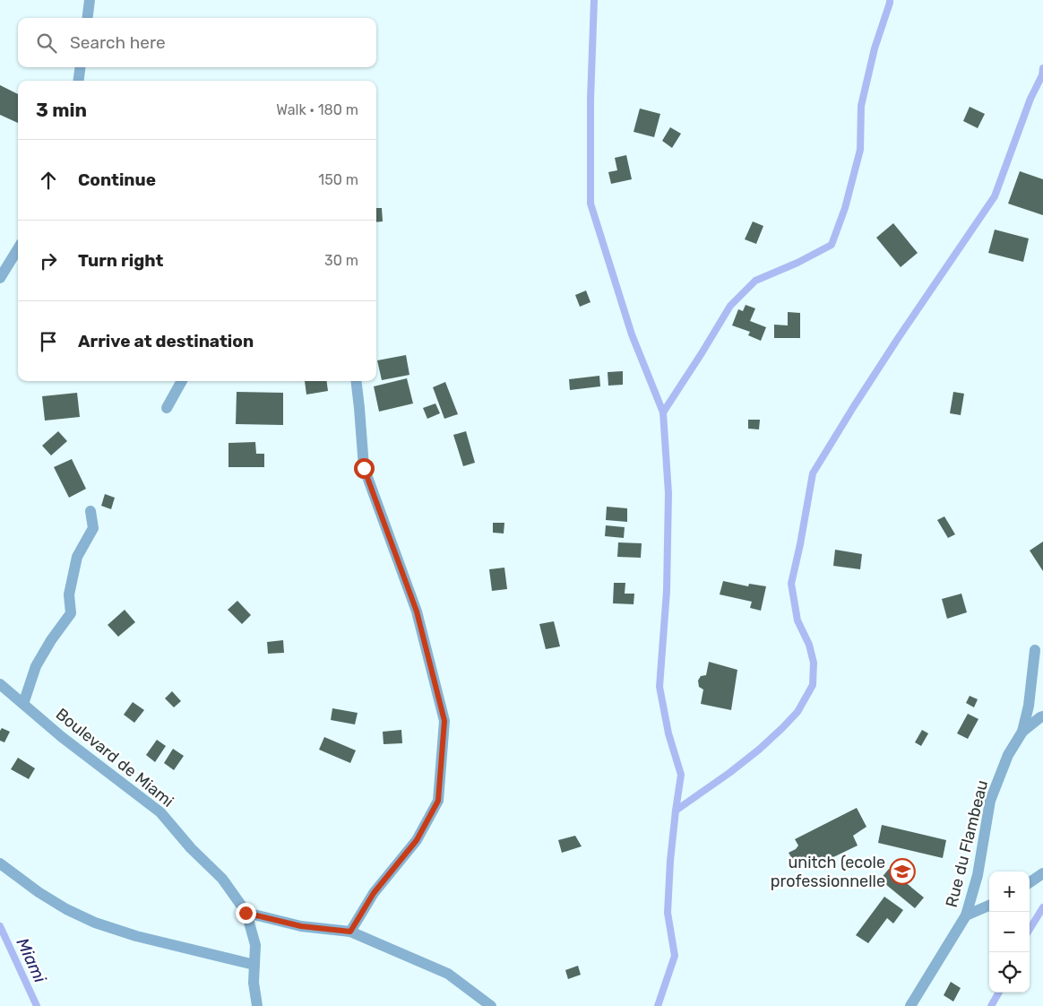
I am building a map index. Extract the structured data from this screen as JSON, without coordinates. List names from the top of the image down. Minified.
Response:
{"streets":{"street":["Boulevard de Miami","Rue du Flambeau"]},"water":["Miami"],"places":{"school or university":["unitch (ecole professionnelle"]},"page":{"search":"Search here","heading":["3 min","Walk · 180 m"],"list":[["Continue","150 m"],["Turn right","30 m"],"Arrive at destination"],"map_buttons":["+","−"]}}
